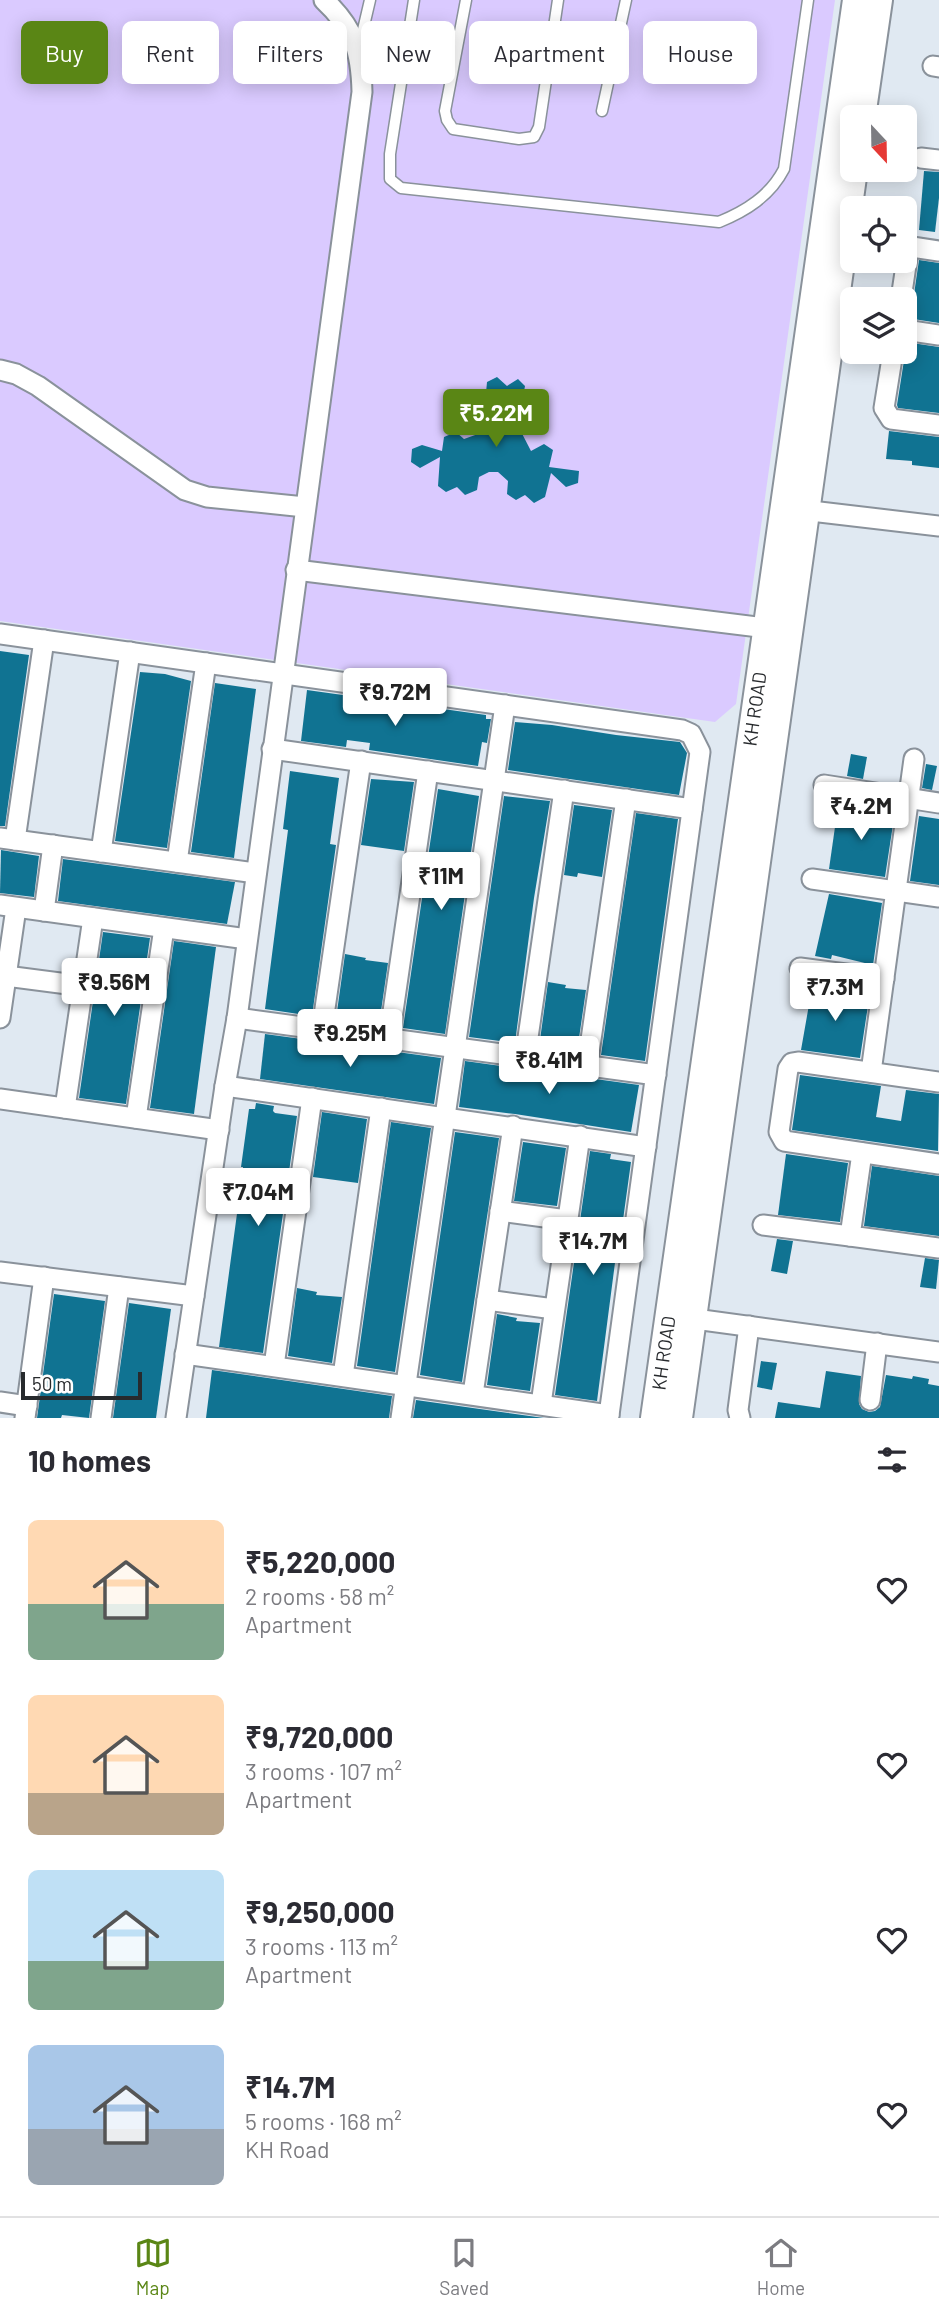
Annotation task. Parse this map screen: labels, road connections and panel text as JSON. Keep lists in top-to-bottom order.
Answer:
{
  "streets": {
    "main road": ["KH ROAD"]
  },
  "scale_bar": "50 m",
  "north": "bottom",
  "page": {
    "chip": [
      "Buy",
      "Rent",
      "Filters",
      "New",
      "Apartment",
      "House"
    ],
    "price": [
      "₹5.22M",
      "₹9.72M",
      "₹4.2M",
      "₹11M",
      "₹9.56M",
      "₹7.3M",
      "₹9.25M",
      "₹8.41M",
      "₹7.04M",
      "₹14.7M"
    ],
    "scale": "50 m",
    "heading": "10 homes",
    "list": [
      {
        "name": "₹5,220,000",
        "note": "2 rooms · 58 m² · Apartment"
      },
      {
        "name": "₹9,720,000",
        "note": "3 rooms · 107 m² · Apartment"
      },
      {
        "name": "₹9,250,000",
        "note": "3 rooms · 113 m² · Apartment"
      },
      {
        "name": "₹14.7M",
        "note": "5 rooms · 168 m² · KH Road"
      }
    ],
    "tabs": ["Map", "Saved", "Home"]
  }
}
